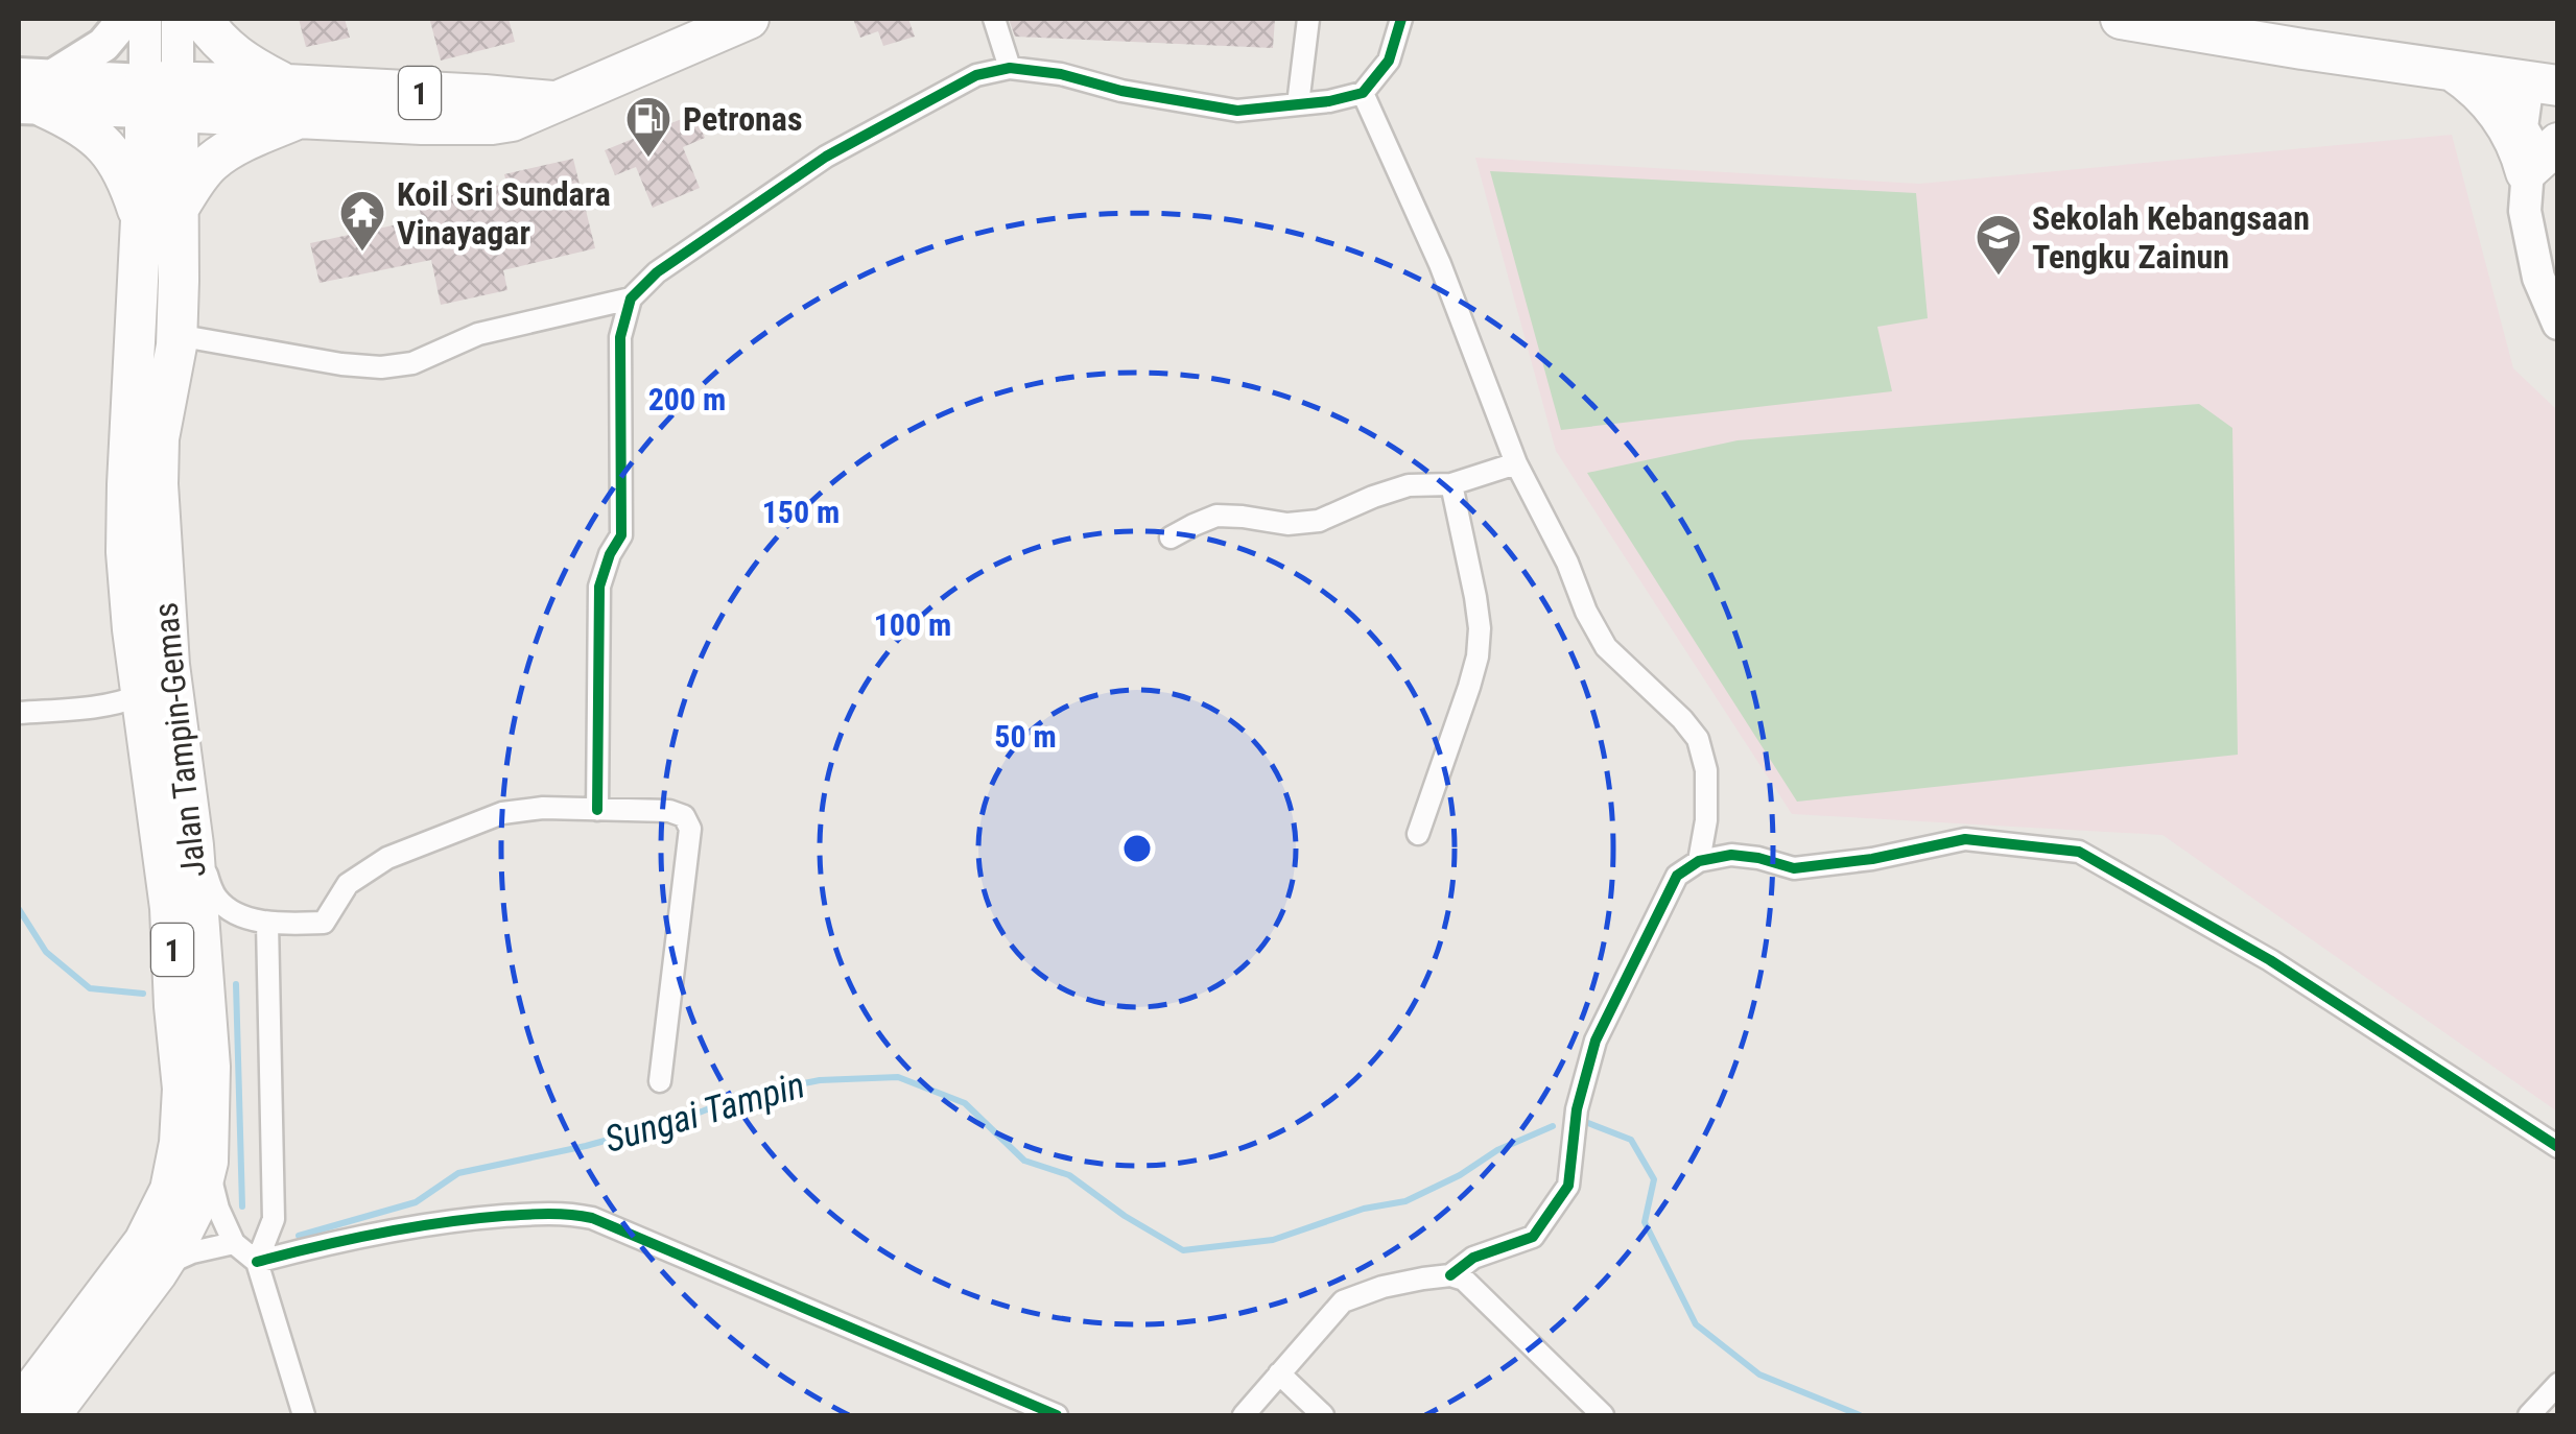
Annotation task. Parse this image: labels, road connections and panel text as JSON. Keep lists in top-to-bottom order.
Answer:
{
  "streets": {
    "highway": ["1", "Jalan Tampin-Gemas"]
  },
  "crossings": [
    ["1", "Jalan Tampin-Gemas"]
  ],
  "water": ["Sungai Tampin"],
  "places": {
    "fuel station": ["Petronas"],
    "temple": ["Koil Sri Sundara Vinayagar"],
    "school or university": ["Sekolah Kebangsaan Tengku Zainun"]
  },
  "rings": [
    "200 m",
    "150 m",
    "100 m",
    "50 m"
  ]
}
